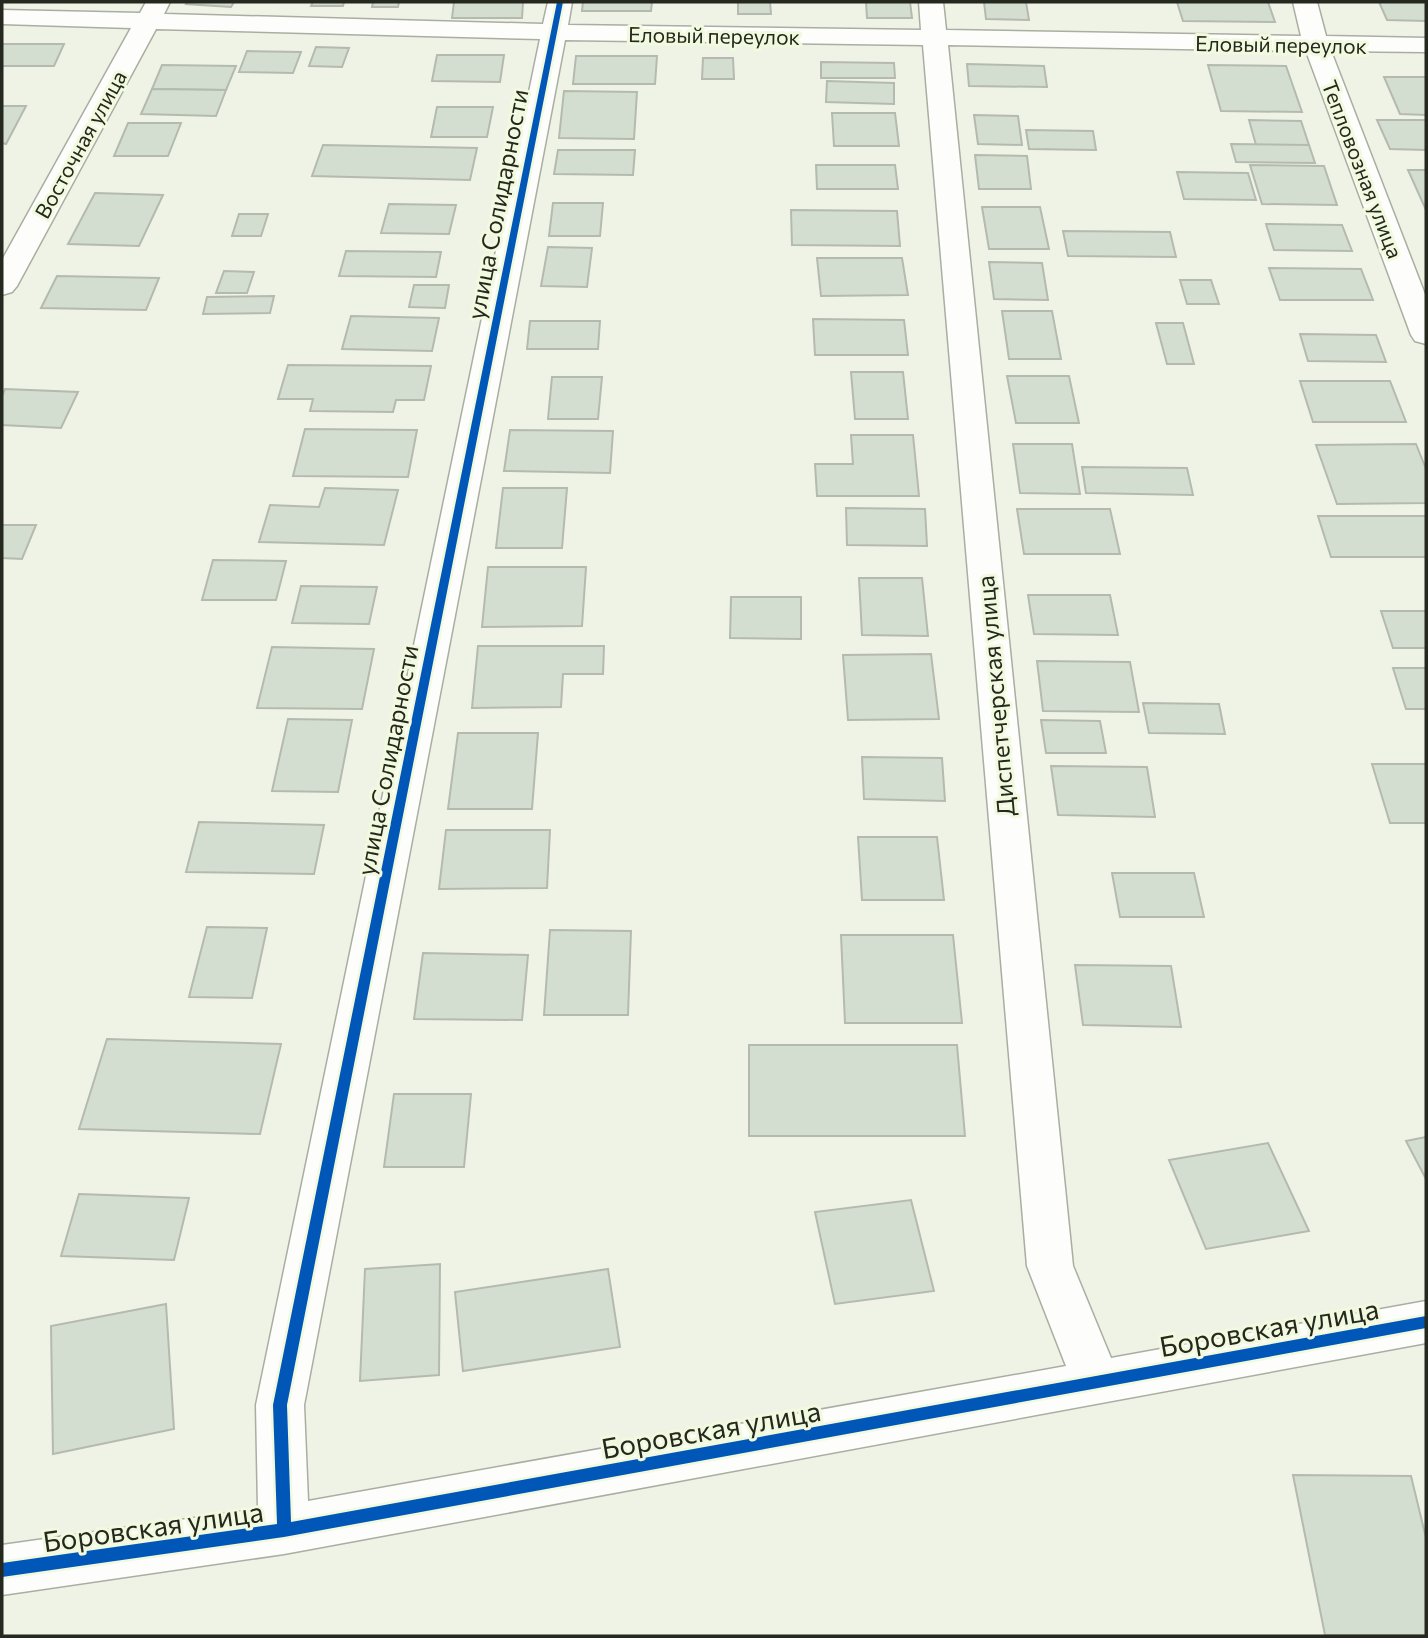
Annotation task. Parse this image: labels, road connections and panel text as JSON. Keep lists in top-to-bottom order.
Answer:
{
  "streets": {
    "street": [
      "Еловый переулок",
      "Восточная улица",
      "Тепловозная улица",
      "улица Солидарности",
      "Диспетчерская улица",
      "Боровская улица"
    ]
  },
  "crossings": [
    ["Еловый переулок", "Восточная улица"],
    ["Еловый переулок", "Тепловозная улица"],
    ["Еловый переулок", "улица Солидарности"],
    ["Еловый переулок", "Диспетчерская улица"],
    ["улица Солидарности", "Боровская улица"],
    ["Диспетчерская улица", "Боровская улица"]
  ]
}
